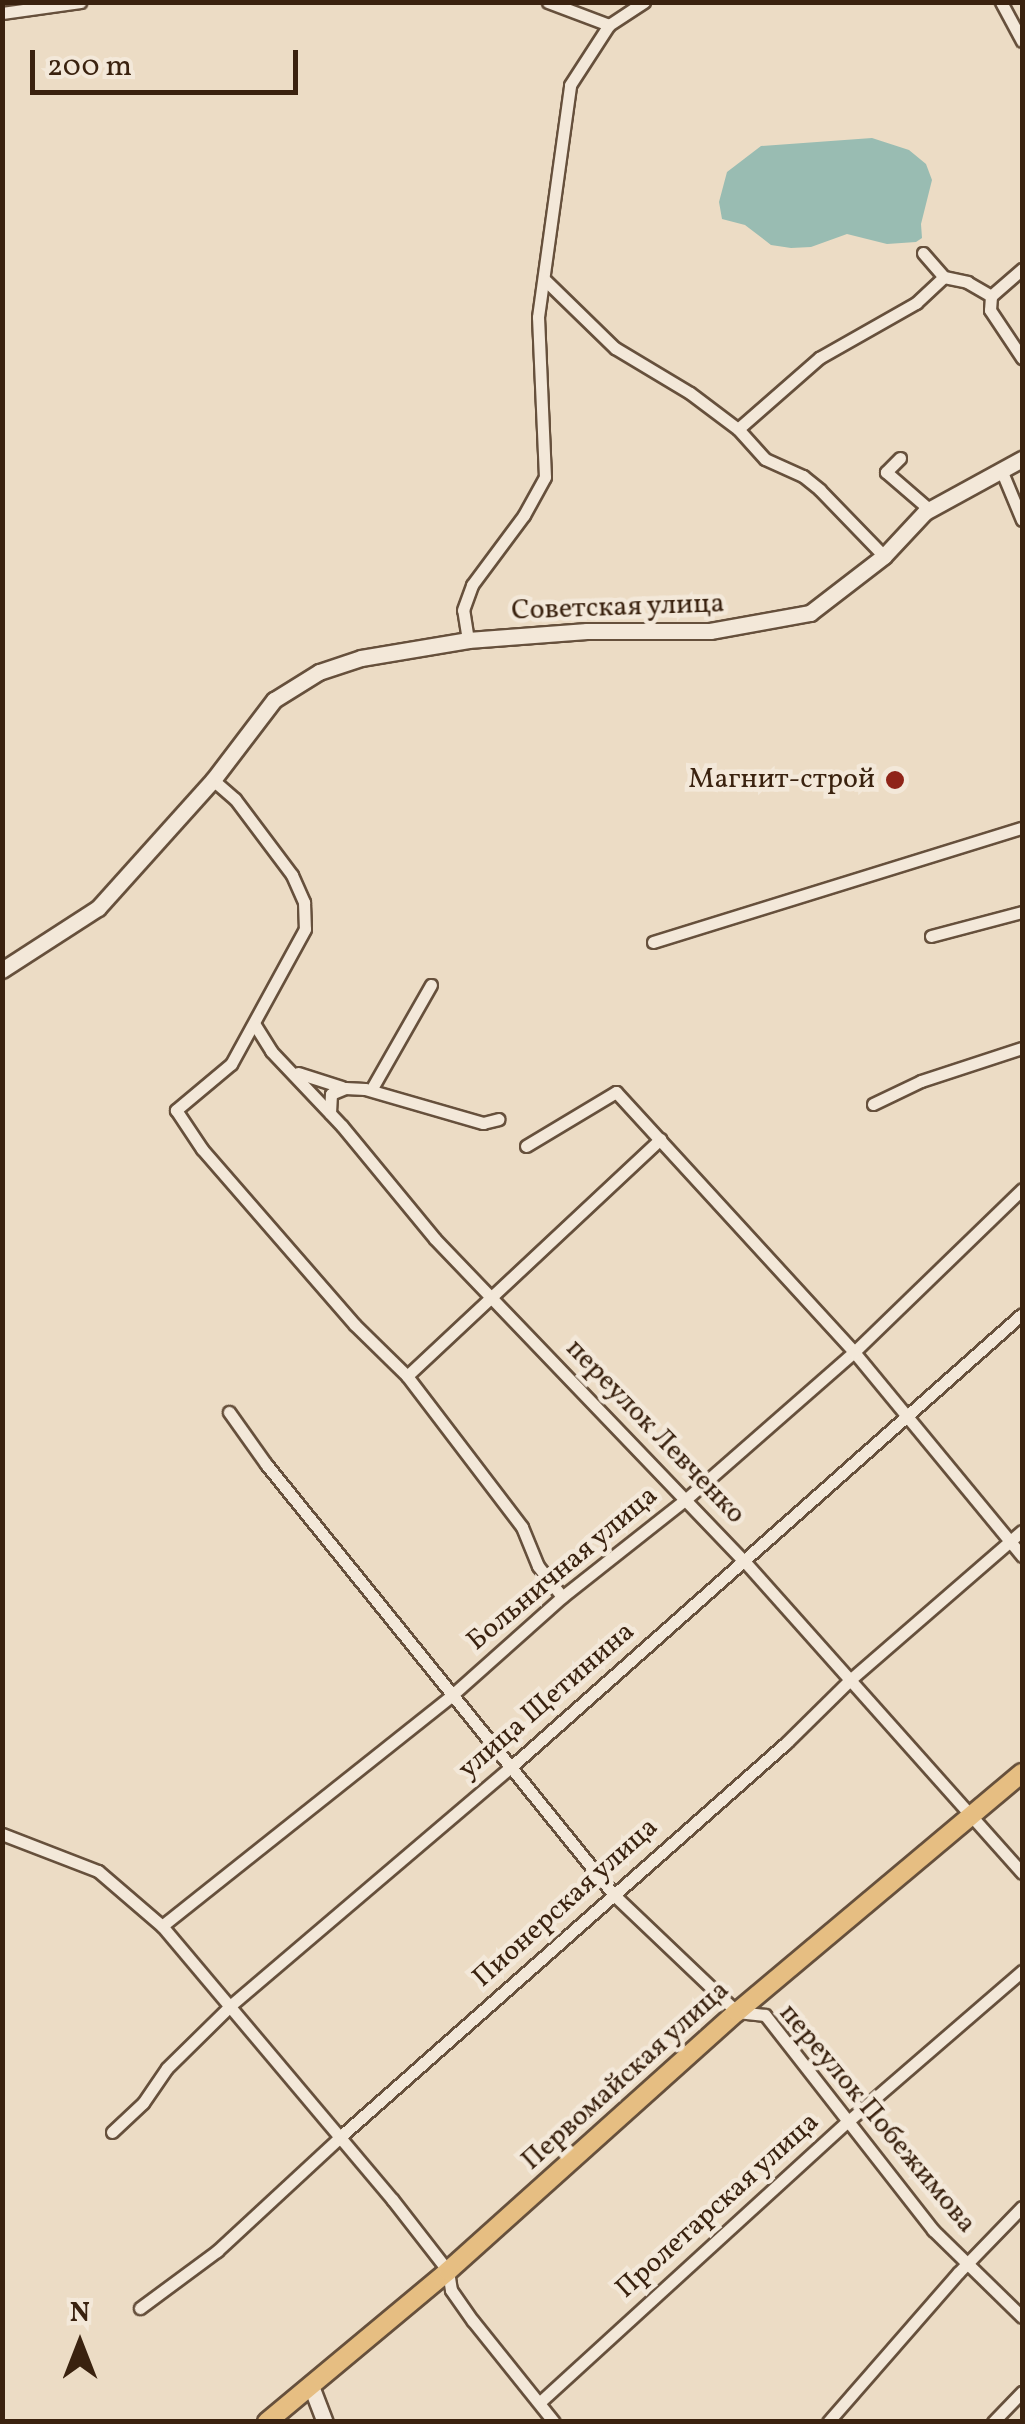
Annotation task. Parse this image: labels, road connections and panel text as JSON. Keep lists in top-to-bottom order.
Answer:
{
  "streets": {
    "main road": ["Первомайская улица"],
    "street": [
      "Советская улица",
      "переулок Левченко",
      "Больничная улица",
      "улица Щетинина",
      "Пионерская улица",
      "переулок Побежимова",
      "Пролетарская улица"
    ]
  },
  "crossings": [
    ["переулок Левченко", "Больничная улица"],
    ["переулок Левченко", "улица Щетинина"],
    ["переулок Левченко", "Пионерская улица"],
    ["переулок Левченко", "Первомайская улица"],
    ["Больничная улица", "переулок Побежимова"],
    ["улица Щетинина", "переулок Побежимова"],
    ["Пионерская улица", "переулок Побежимова"],
    ["Первомайская улица", "переулок Побежимова"],
    ["переулок Побежимова", "Пролетарская улица"]
  ],
  "places": ["Магнит-строй"],
  "scale_bar": "200 m",
  "north": "top"
}
